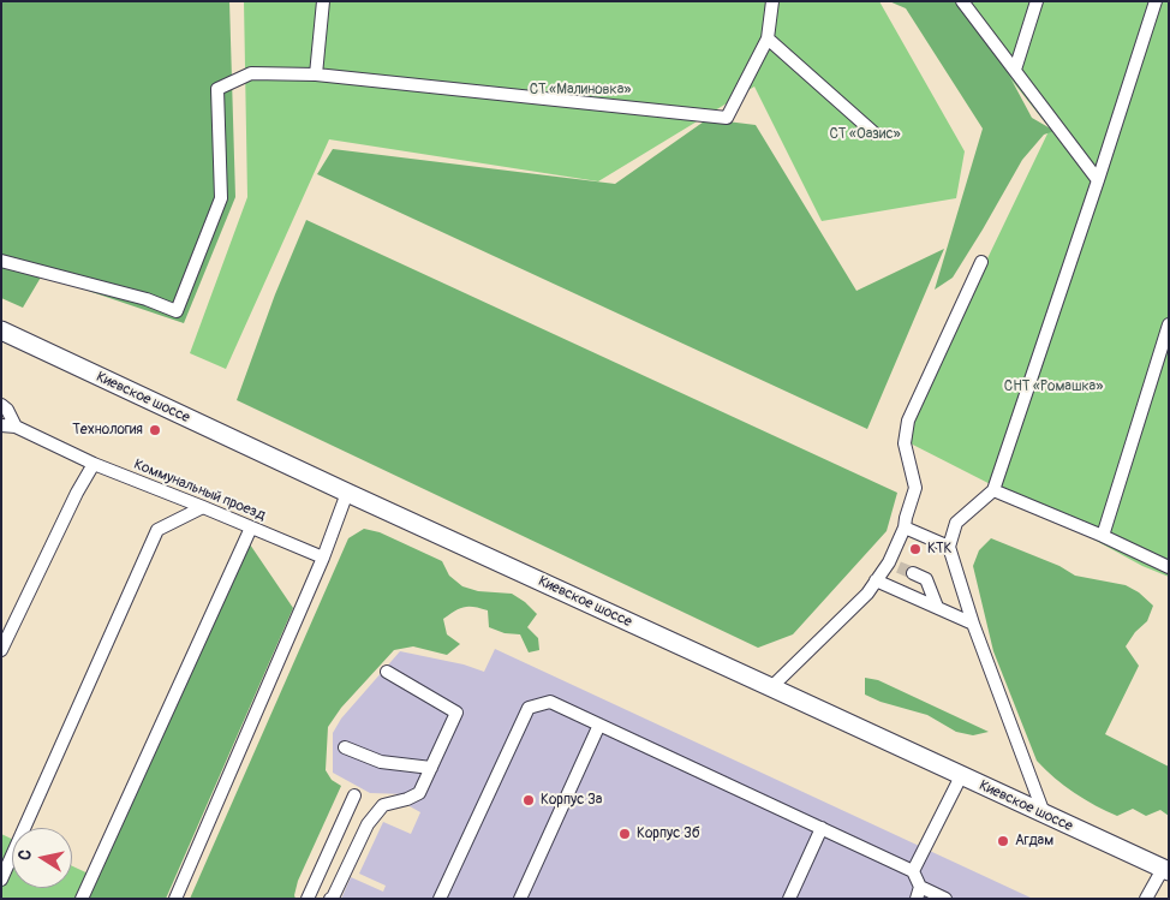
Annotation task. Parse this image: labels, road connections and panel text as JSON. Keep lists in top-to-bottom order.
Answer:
{
  "streets": {
    "highway": ["Киевское шоссе"],
    "street": ["Коммунальный проезд"]
  },
  "parks": ["СТ «Малиновка»", "СТ «Оазис»", "СНТ «Ромашка»"],
  "places": [
    "Технология",
    "КТК",
    "Корпус 3a",
    "Корпус 3б",
    "Агдам"
  ],
  "north": "left"
}
